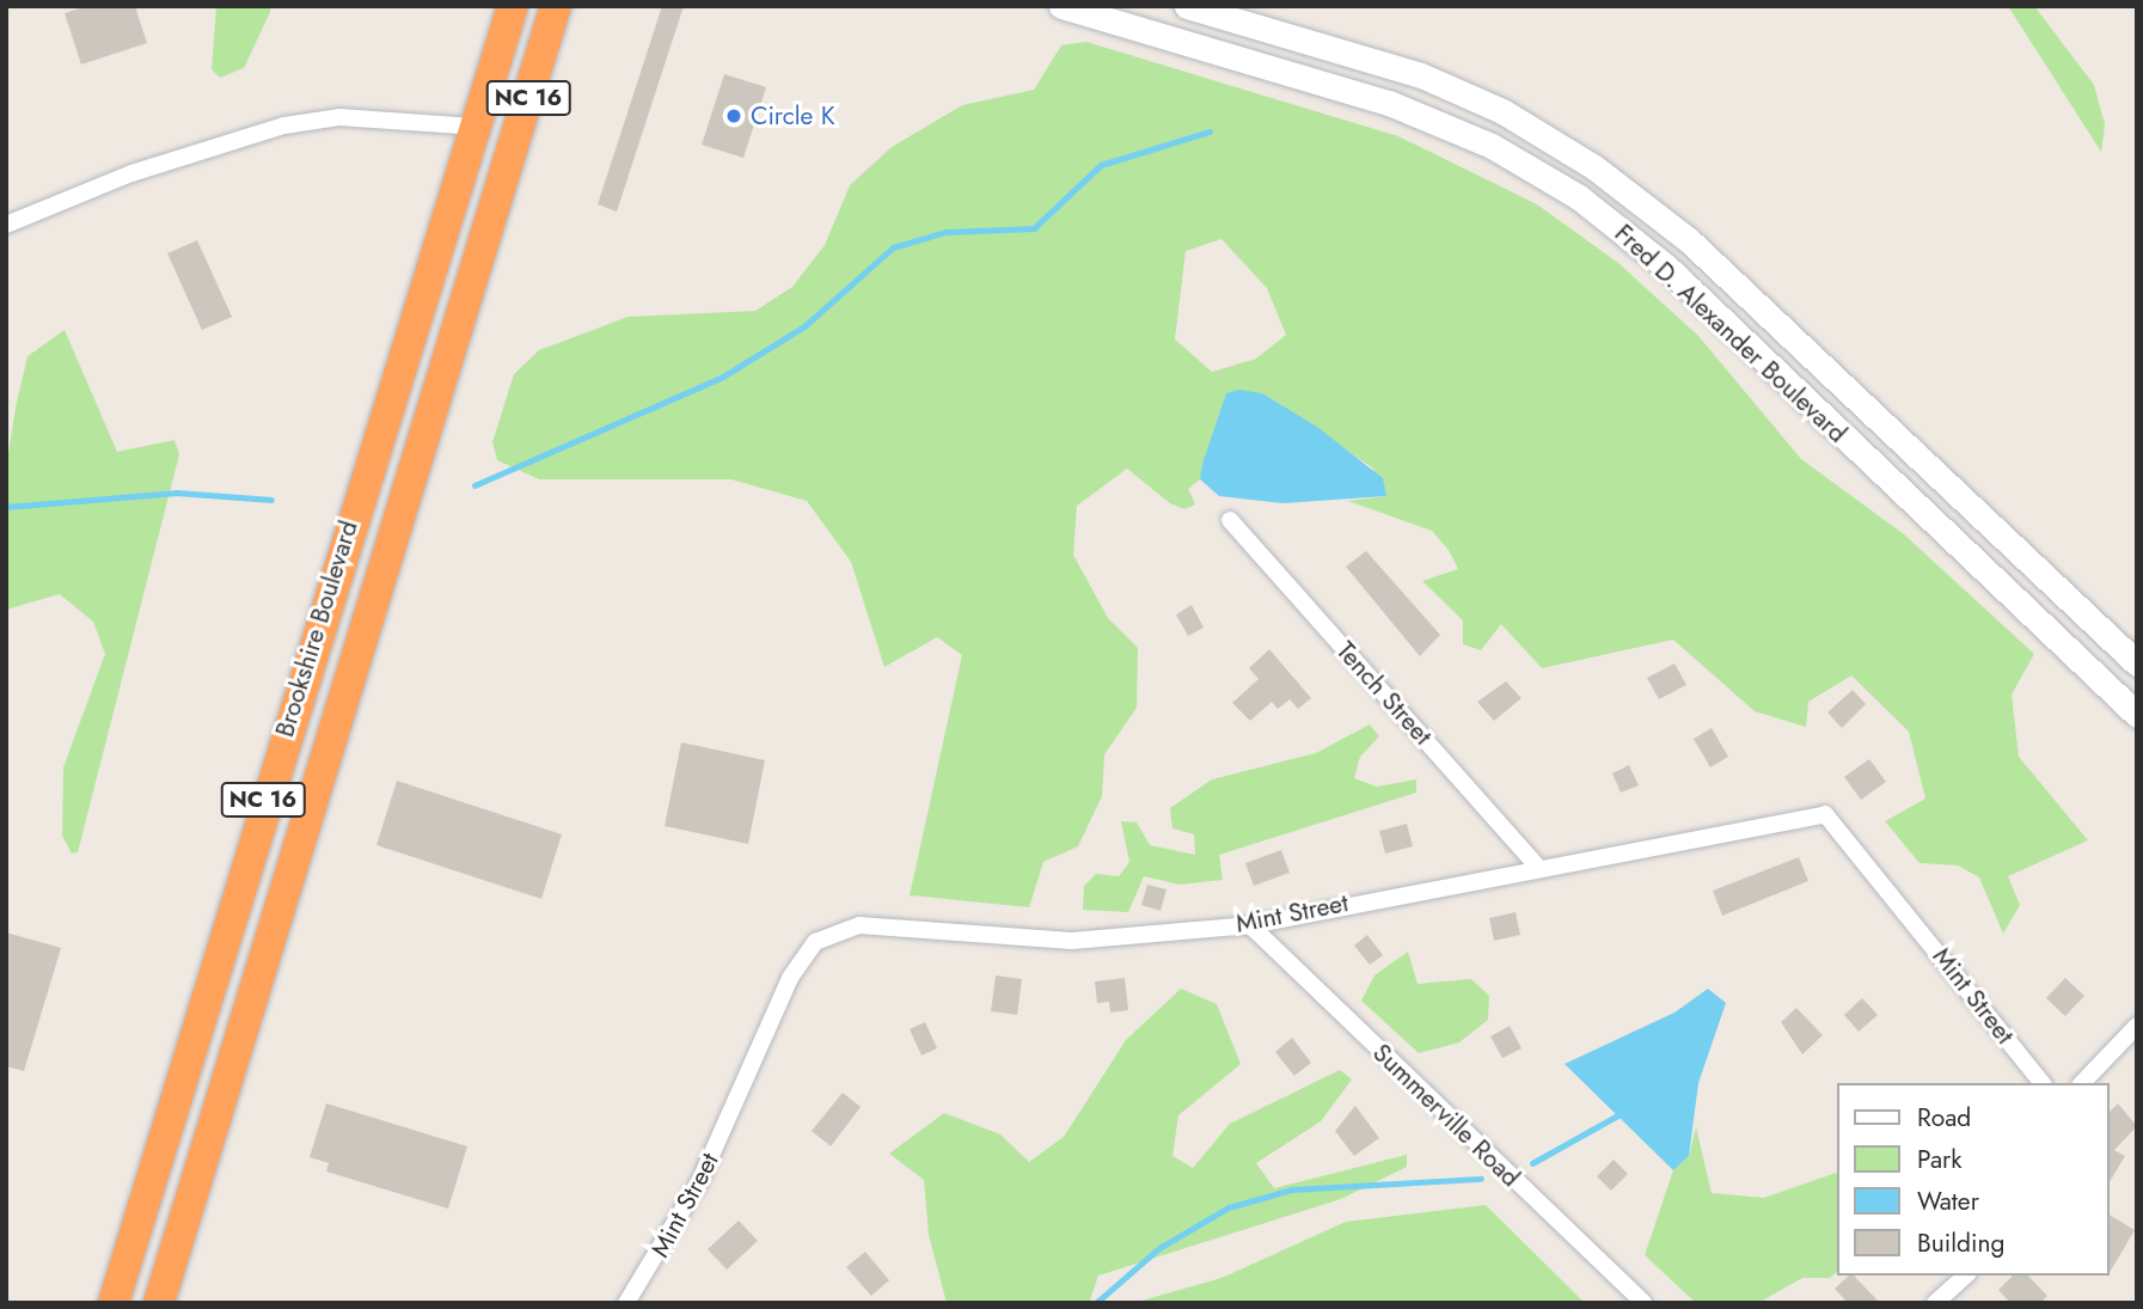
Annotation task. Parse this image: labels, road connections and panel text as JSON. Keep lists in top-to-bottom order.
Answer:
{
  "streets": {
    "highway": ["NC 16", "Brookshire Boulevard"],
    "main road": ["Fred D. Alexander Boulevard"],
    "street": ["Tench Street", "Mint Street", "Summerville Road"]
  },
  "crossings": [
    ["Tench Street", "Mint Street"],
    ["Mint Street", "Summerville Road"]
  ],
  "places": ["Circle K"],
  "legend": [
    "Road",
    "Park",
    "Water",
    "Building"
  ]
}
